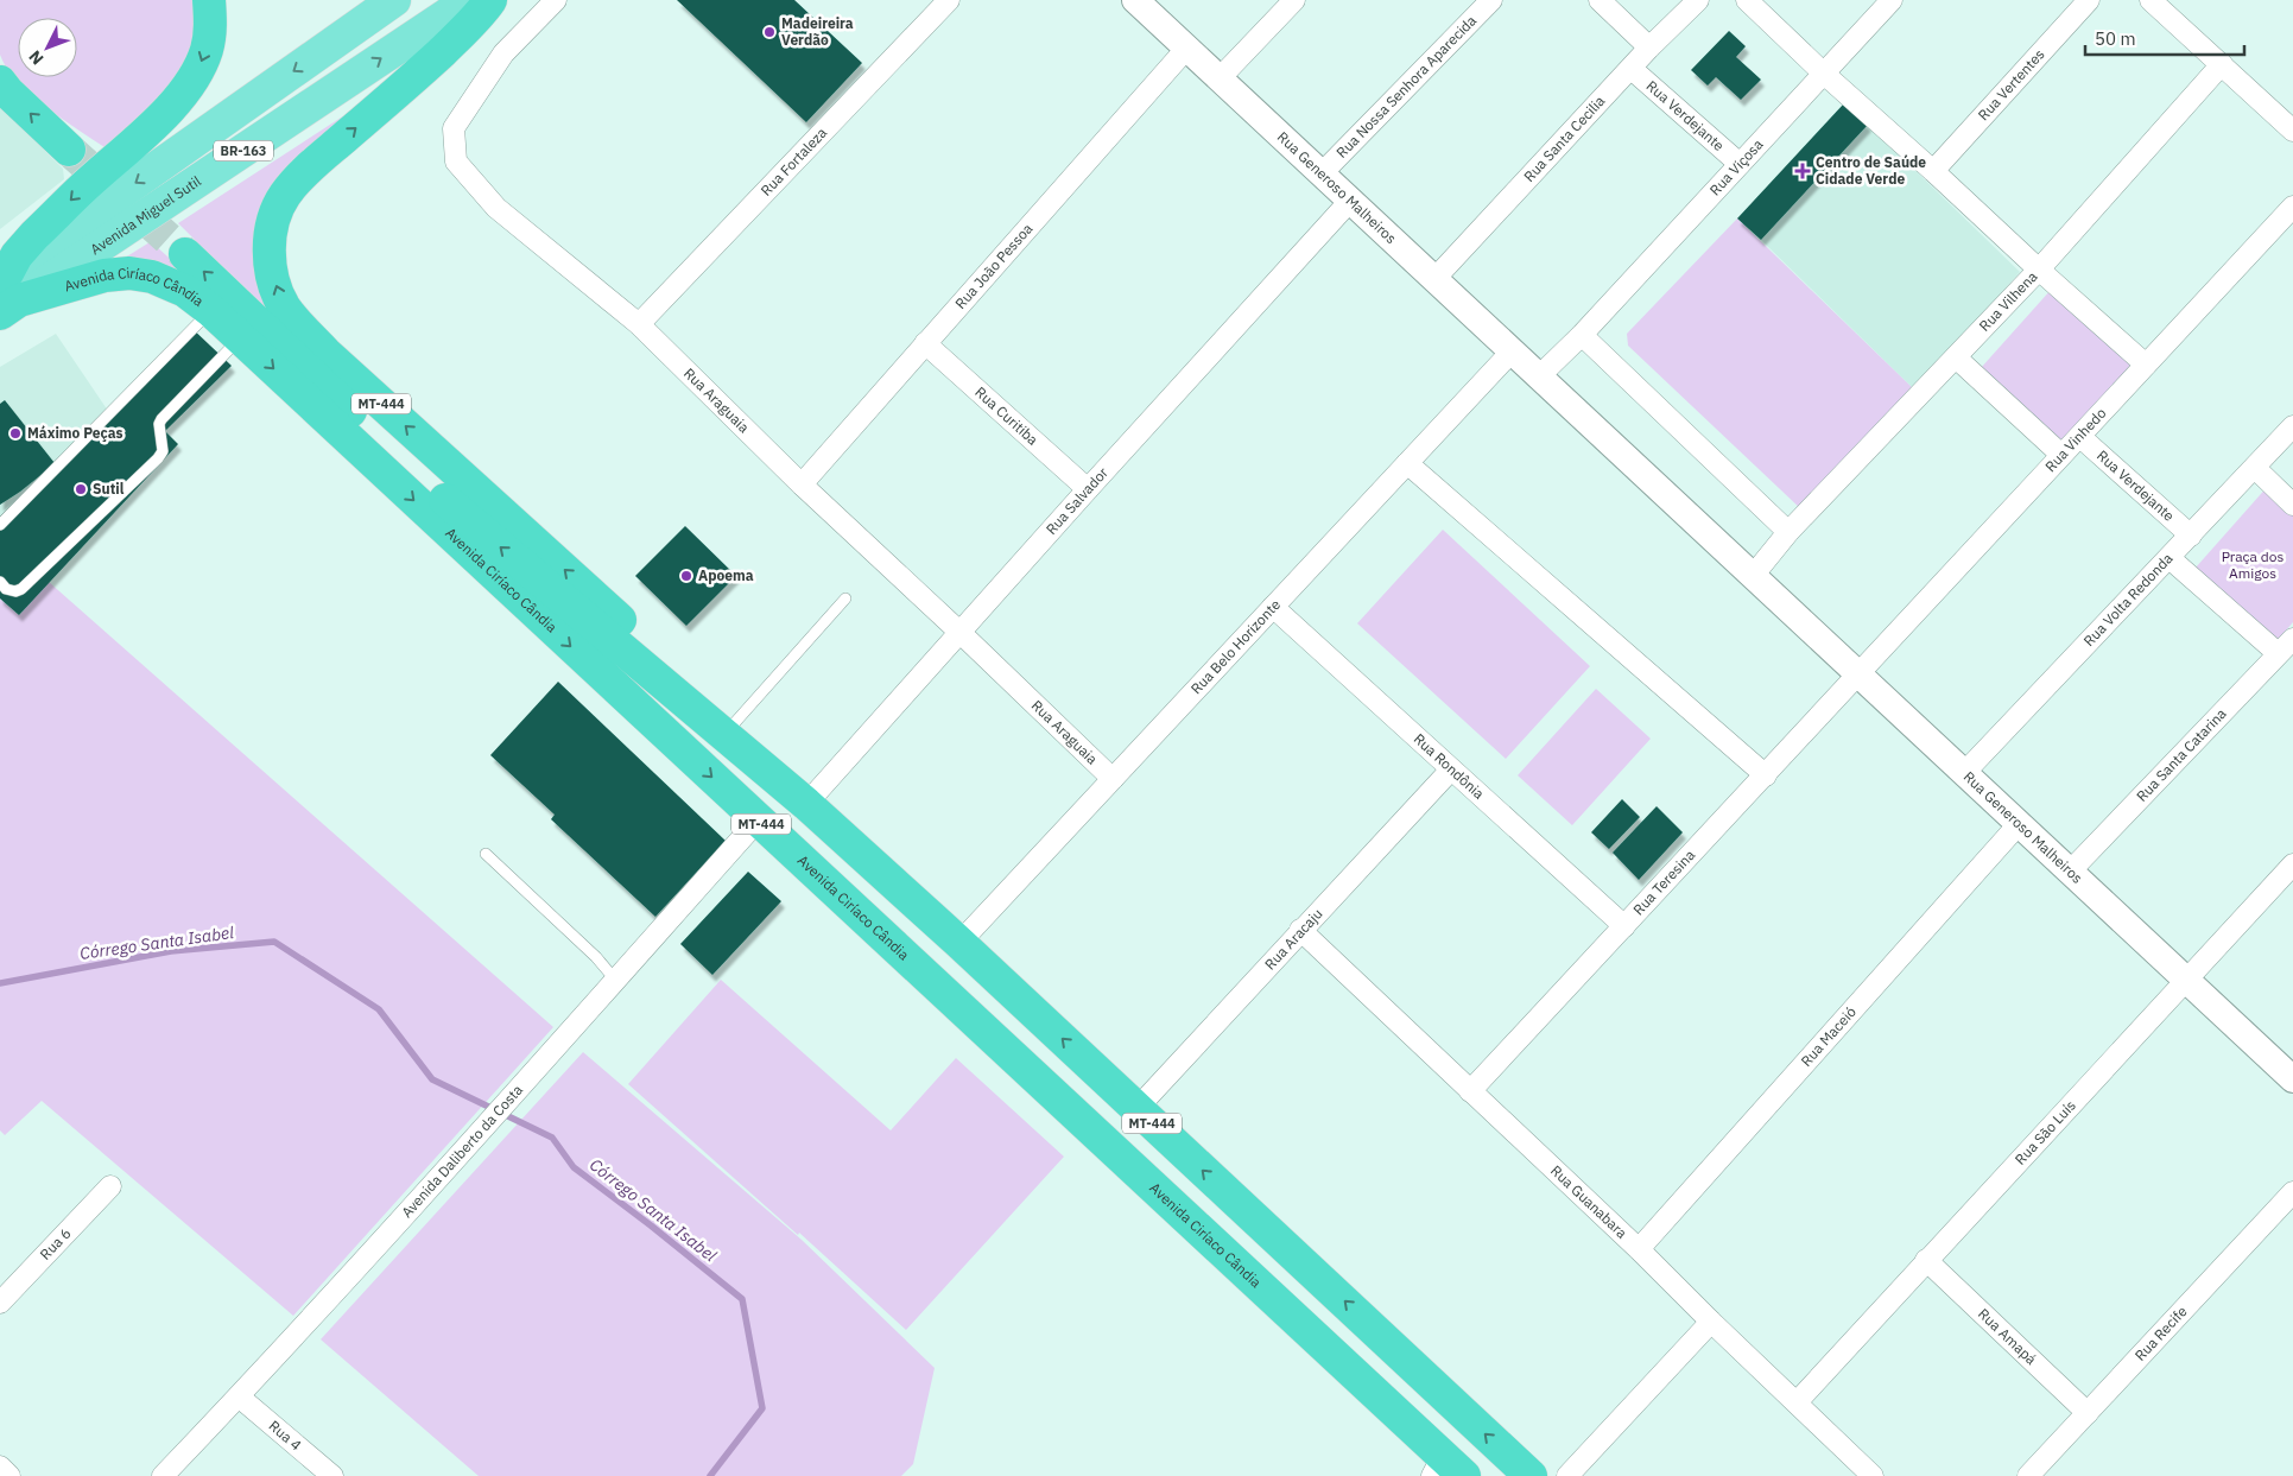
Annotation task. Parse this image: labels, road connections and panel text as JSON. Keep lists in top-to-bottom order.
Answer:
{
  "streets": {
    "highway": ["Avenida Ciríaco Cândia", "MT-444"],
    "main road": ["BR-163", "Avenida Miguel Sutil"],
    "street": [
      "Rua Vertentes",
      "Rua Nossa Senhora Aparecida",
      "Rua Verdejante",
      "Rua Santa Cecilia",
      "Rua Fortaleza",
      "Rua Viçosa",
      "Rua Generoso Malheiros",
      "Rua João Pessoa",
      "Rua Vilhena",
      "Rua Araguaia",
      "Rua Curitiba",
      "Rua Vinhedo",
      "Rua Salvador",
      "Rua Volta Redonda",
      "Rua Belo Horizonte",
      "Rua Santa Catarina",
      "Rua Rondônia",
      "Rua Teresina",
      "Rua Aracaju",
      "Rua Maceió",
      "Rua São Luís",
      "Avenida Daliberto da Costa",
      "Rua Guanabara",
      "Rua 6",
      "Rua Recife",
      "Rua Amapá",
      "Rua 4"
    ]
  },
  "crossings": [
    ["Rua Nossa Senhora Aparecida", "Rua Generoso Malheiros"],
    ["Rua Verdejante", "Rua Santa Cecilia"],
    ["Rua Verdejante", "Rua Viçosa"],
    ["Rua Verdejante", "Rua Vinhedo"],
    ["Rua Verdejante", "Rua Volta Redonda"],
    ["Rua Santa Cecilia", "Rua Generoso Malheiros"],
    ["BR-163", "Avenida Miguel Sutil"],
    ["BR-163", "Avenida Ciríaco Cândia"],
    ["Rua Fortaleza", "Rua Araguaia"],
    ["Rua Generoso Malheiros", "Rua João Pessoa"],
    ["Rua Generoso Malheiros", "Rua Vinhedo"],
    ["Rua Generoso Malheiros", "Rua Salvador"],
    ["Rua Generoso Malheiros", "Rua Volta Redonda"],
    ["Rua Generoso Malheiros", "Rua Belo Horizonte"],
    ["Rua Generoso Malheiros", "Rua Santa Catarina"],
    ["Rua Generoso Malheiros", "Rua Teresina"],
    ["Rua Generoso Malheiros", "Rua Maceió"],
    ["Rua Generoso Malheiros", "Rua São Luís"],
    ["Avenida Miguel Sutil", "Avenida Ciríaco Cândia"],
    ["Rua João Pessoa", "Rua Araguaia"],
    ["Rua João Pessoa", "Rua Curitiba"],
    ["Avenida Ciríaco Cândia", "Avenida Daliberto da Costa"],
    ["Rua Araguaia", "Rua Salvador"],
    ["Rua Araguaia", "Rua Belo Horizonte"],
    ["MT-444", "Rua Salvador"],
    ["MT-444", "Rua Belo Horizonte"],
    ["MT-444", "Rua Aracaju"],
    ["Rua Curitiba", "Rua Salvador"],
    ["Rua Vinhedo", "Rua Teresina"],
    ["Rua Belo Horizonte", "Rua Rondônia"],
    ["Rua Rondônia", "Rua Teresina"],
    ["Rua Rondônia", "Rua Aracaju"],
    ["Rua Teresina", "Rua Guanabara"],
    ["Rua Aracaju", "Rua Guanabara"],
    ["Rua Maceió", "Rua Guanabara"],
    ["Rua São Luís", "Rua Guanabara"],
    ["Rua São Luís", "Rua Amapá"],
    ["Avenida Daliberto da Costa", "Rua 4"],
    ["Rua Recife", "Rua Amapá"]
  ],
  "water": ["Córrego Santa Isabel"],
  "parks": ["Praça dos Amigos"],
  "places": {
    "other": [
      "Madeireira Verdão",
      "Máximo Peças",
      "Sutil",
      "Apoema"
    ],
    "health": ["Centro de Saúde Cidade Verde"]
  },
  "scale_bar": "50 m",
  "north": "bottom left"
}
